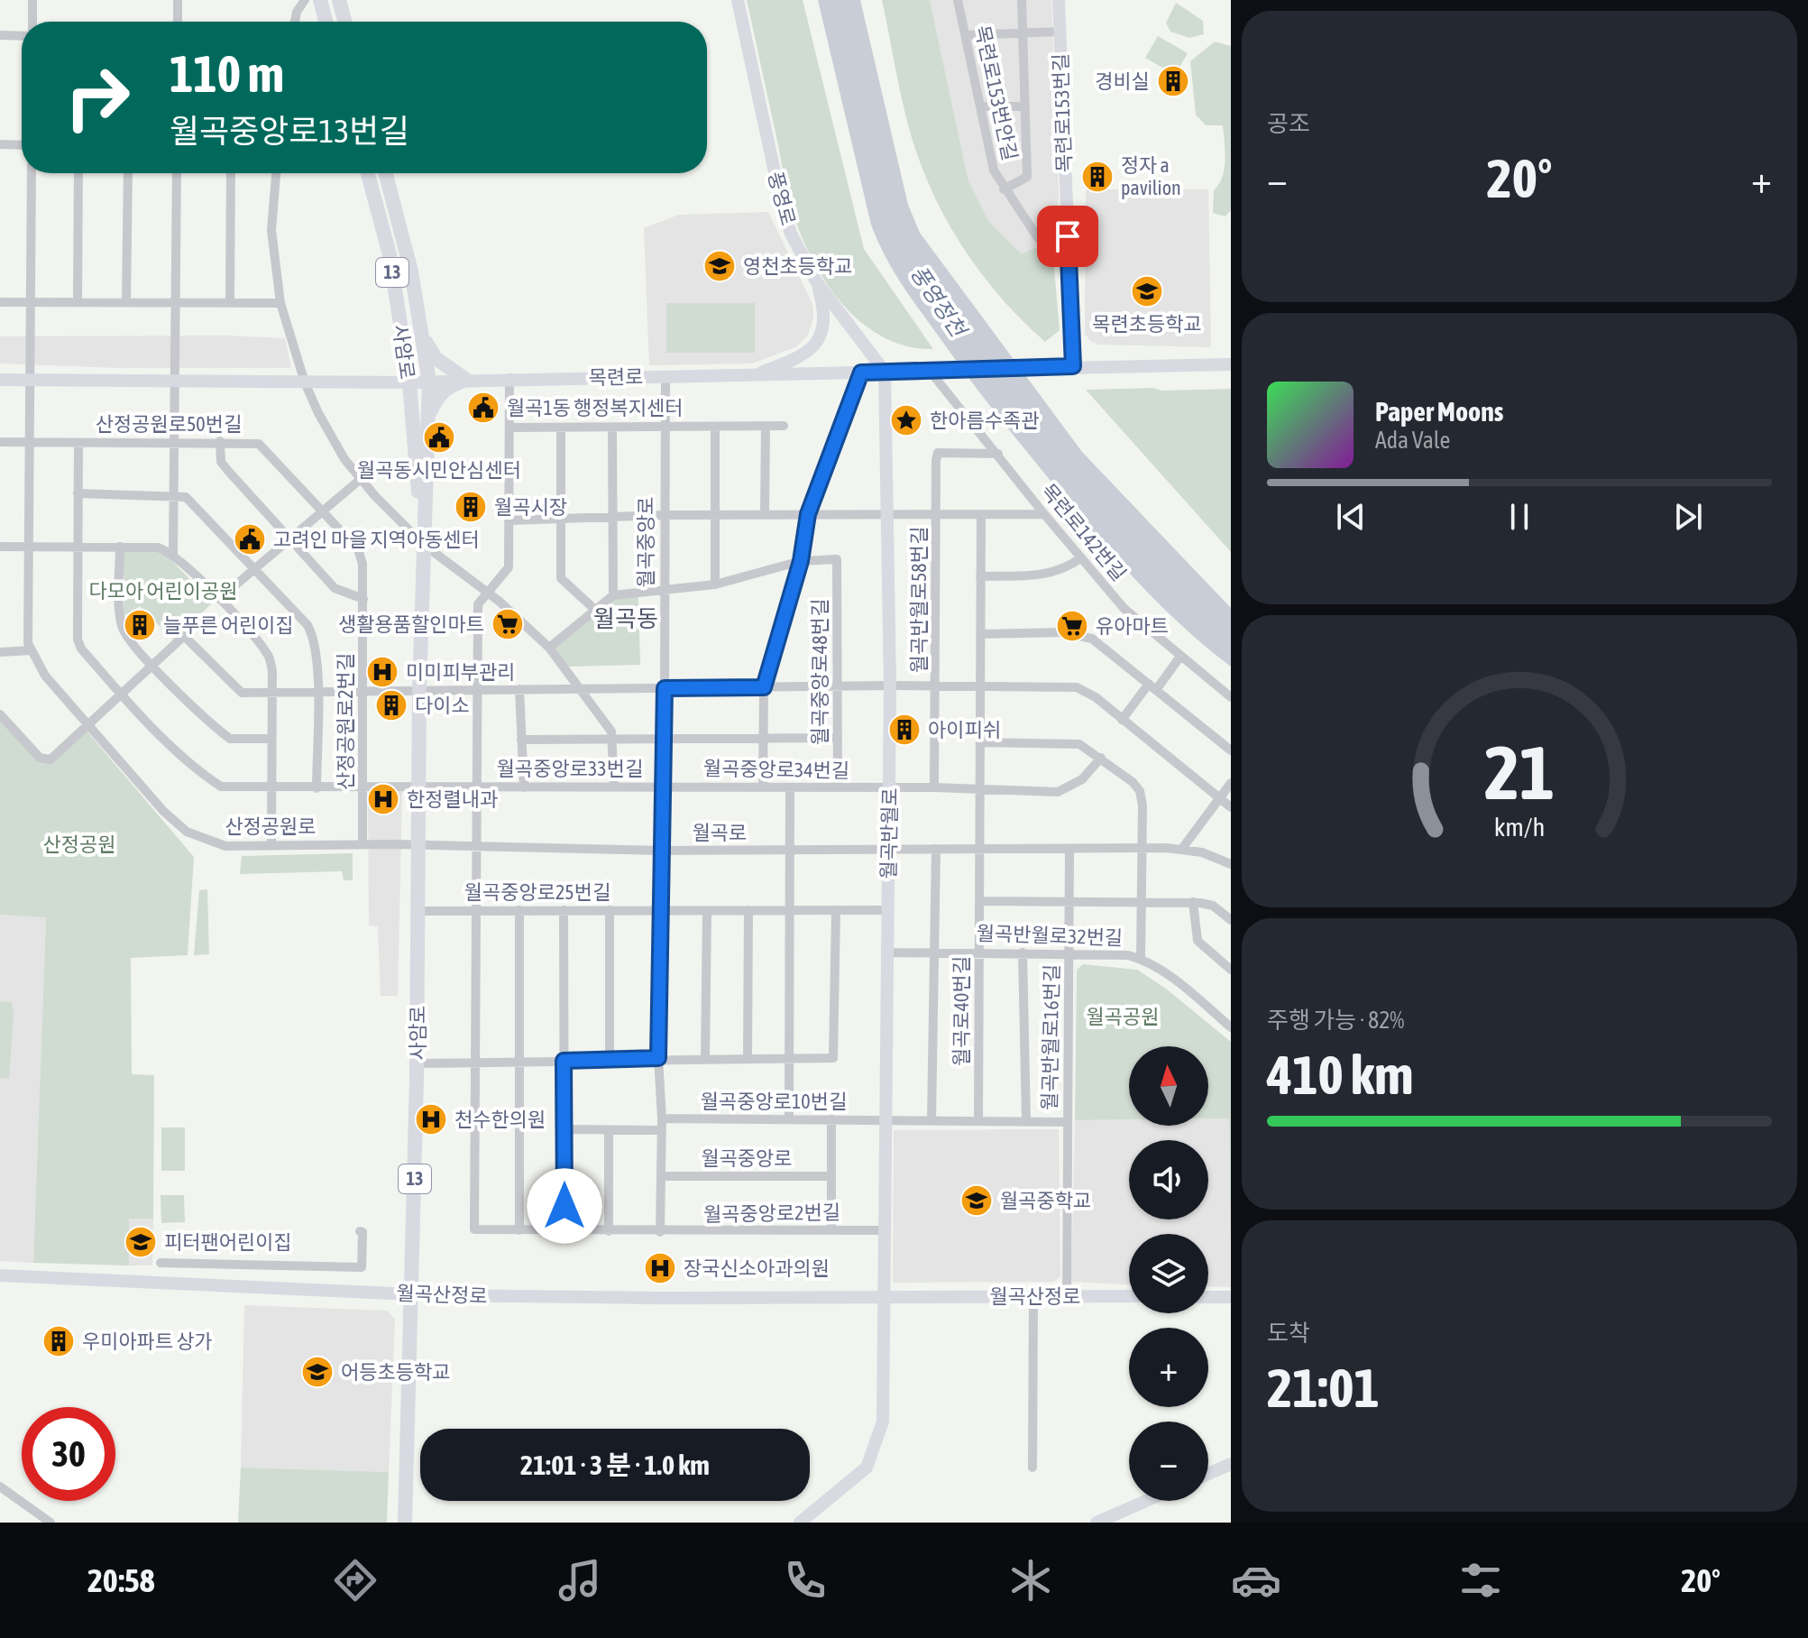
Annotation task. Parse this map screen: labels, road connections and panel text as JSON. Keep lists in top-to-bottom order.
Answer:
{
  "streets": {
    "main road": ["13", "사암로"],
    "street": [
      "목련로153번안길",
      "목련로153번길",
      "풍영로",
      "목련로",
      "산정공원로50번길",
      "목련로142번길",
      "월곡중앙로",
      "월곡반월로58번길",
      "월곡중앙로48번길",
      "산정공원로2번길",
      "월곡중앙로33번길",
      "월곡중앙로34번길",
      "산정공원로",
      "월곡로",
      "월곡반월로",
      "월곡중앙로25번길",
      "월곡반월로32번길",
      "월곡로40번길",
      "월곡반월로16번길",
      "월곡중앙로10번길",
      "월곡중앙로2번길",
      "월곡산정로"
    ]
  },
  "crossings": [
    ["목련로153번안길", "목련로153번길"],
    ["목련로153번길", "목련로"],
    ["풍영로", "목련로"],
    ["풍영로", "월곡반월로"],
    ["사암로", "목련로"],
    ["사암로", "월곡반월로58번길"],
    ["사암로", "월곡중앙로33번길"],
    ["사암로", "산정공원로"],
    ["사암로", "월곡로"],
    ["사암로", "월곡중앙로25번길"],
    ["사암로", "월곡산정로"],
    ["목련로", "목련로142번길"],
    ["목련로", "월곡중앙로"],
    ["목련로", "월곡중앙로33번길"],
    ["목련로", "산정공원로"],
    ["목련로", "월곡반월로"],
    ["산정공원로50번길", "산정공원로2번길"],
    ["산정공원로50번길", "월곡중앙로33번길"],
    ["산정공원로50번길", "산정공원로"],
    ["목련로142번길", "월곡반월로58번길"],
    ["월곡중앙로", "월곡반월로58번길"],
    ["월곡중앙로", "월곡중앙로48번길"],
    ["월곡중앙로", "월곡중앙로33번길"],
    ["월곡중앙로", "월곡중앙로34번길"],
    ["월곡중앙로", "월곡로"],
    ["월곡중앙로", "월곡중앙로25번길"],
    ["월곡중앙로", "월곡중앙로10번길"],
    ["월곡중앙로", "월곡중앙로2번길"],
    ["월곡반월로58번길", "월곡중앙로48번길"],
    ["월곡반월로58번길", "산정공원로2번길"],
    ["월곡반월로58번길", "월곡중앙로33번길"],
    ["월곡반월로58번길", "월곡반월로"],
    ["월곡반월로58번길", "월곡로40번길"],
    ["월곡중앙로48번길", "월곡중앙로34번길"],
    ["산정공원로2번길", "월곡중앙로33번길"],
    ["산정공원로2번길", "산정공원로"],
    ["월곡중앙로33번길", "월곡중앙로34번길"],
    ["월곡중앙로34번길", "월곡반월로"],
    ["월곡중앙로34번길", "월곡로40번길"],
    ["산정공원로", "월곡로"],
    ["월곡로", "월곡반월로"],
    ["월곡로", "월곡로40번길"],
    ["월곡로", "월곡반월로16번길"],
    ["월곡반월로", "월곡중앙로25번길"],
    ["월곡반월로", "월곡반월로32번길"],
    ["월곡반월로", "월곡반월로16번길"],
    ["월곡반월로", "월곡중앙로10번길"],
    ["월곡반월로", "월곡중앙로2번길"],
    ["월곡반월로", "월곡산정로"],
    ["월곡반월로32번길", "월곡로40번길"],
    ["월곡반월로32번길", "월곡반월로16번길"],
    ["월곡로40번길", "월곡반월로16번길"],
    ["월곡반월로16번길", "월곡중앙로10번길"]
  ],
  "districts": ["월곡동"],
  "water": ["풍영정천"],
  "parks": ["다모아 어린이공원", "산정공원", "월곡공원"],
  "places": {
    "building": [
      "경비실",
      "정자 a pavilion",
      "월곡시장",
      "늘푸른 어린이집",
      "다이소",
      "아이피쉬",
      "우미아파트 상가"
    ],
    "school or university": [
      "영천초등학교",
      "목련초등학교",
      "월곡중학교",
      "피터팬어린이집",
      "어등초등학교"
    ],
    "public building": ["월곡1동 행정복지센터", "월곡동시민안심센터", "고려인 마을 지역아동센터"],
    "place": ["한아름수족관"],
    "supermarket": ["생활용품할인마트", "유아마트"],
    "hospital": [
      "미미피부관리",
      "한정렬내과",
      "천수한의원",
      "장국신소아과의원"
    ]
  },
  "north": "top",
  "page": {
    "tile": [
      "공조",
      ["주행 가능 · 82%", "410 km"],
      ["도착", "21:01"]
    ],
    "turn": ["110 m", "월곡중앙로13번길"],
    "heat": ["−", "20°", "+"],
    "song": ["Paper Moons", "Ada Vale"],
    "map_buttons": ["+", "−"],
    "limit": "30",
    "trip": "21:01 · 3 분 · 1.0 km",
    "tabs": ["20:58", "20°"],
    "gauge": ["21", "km/h"]
  }
}
